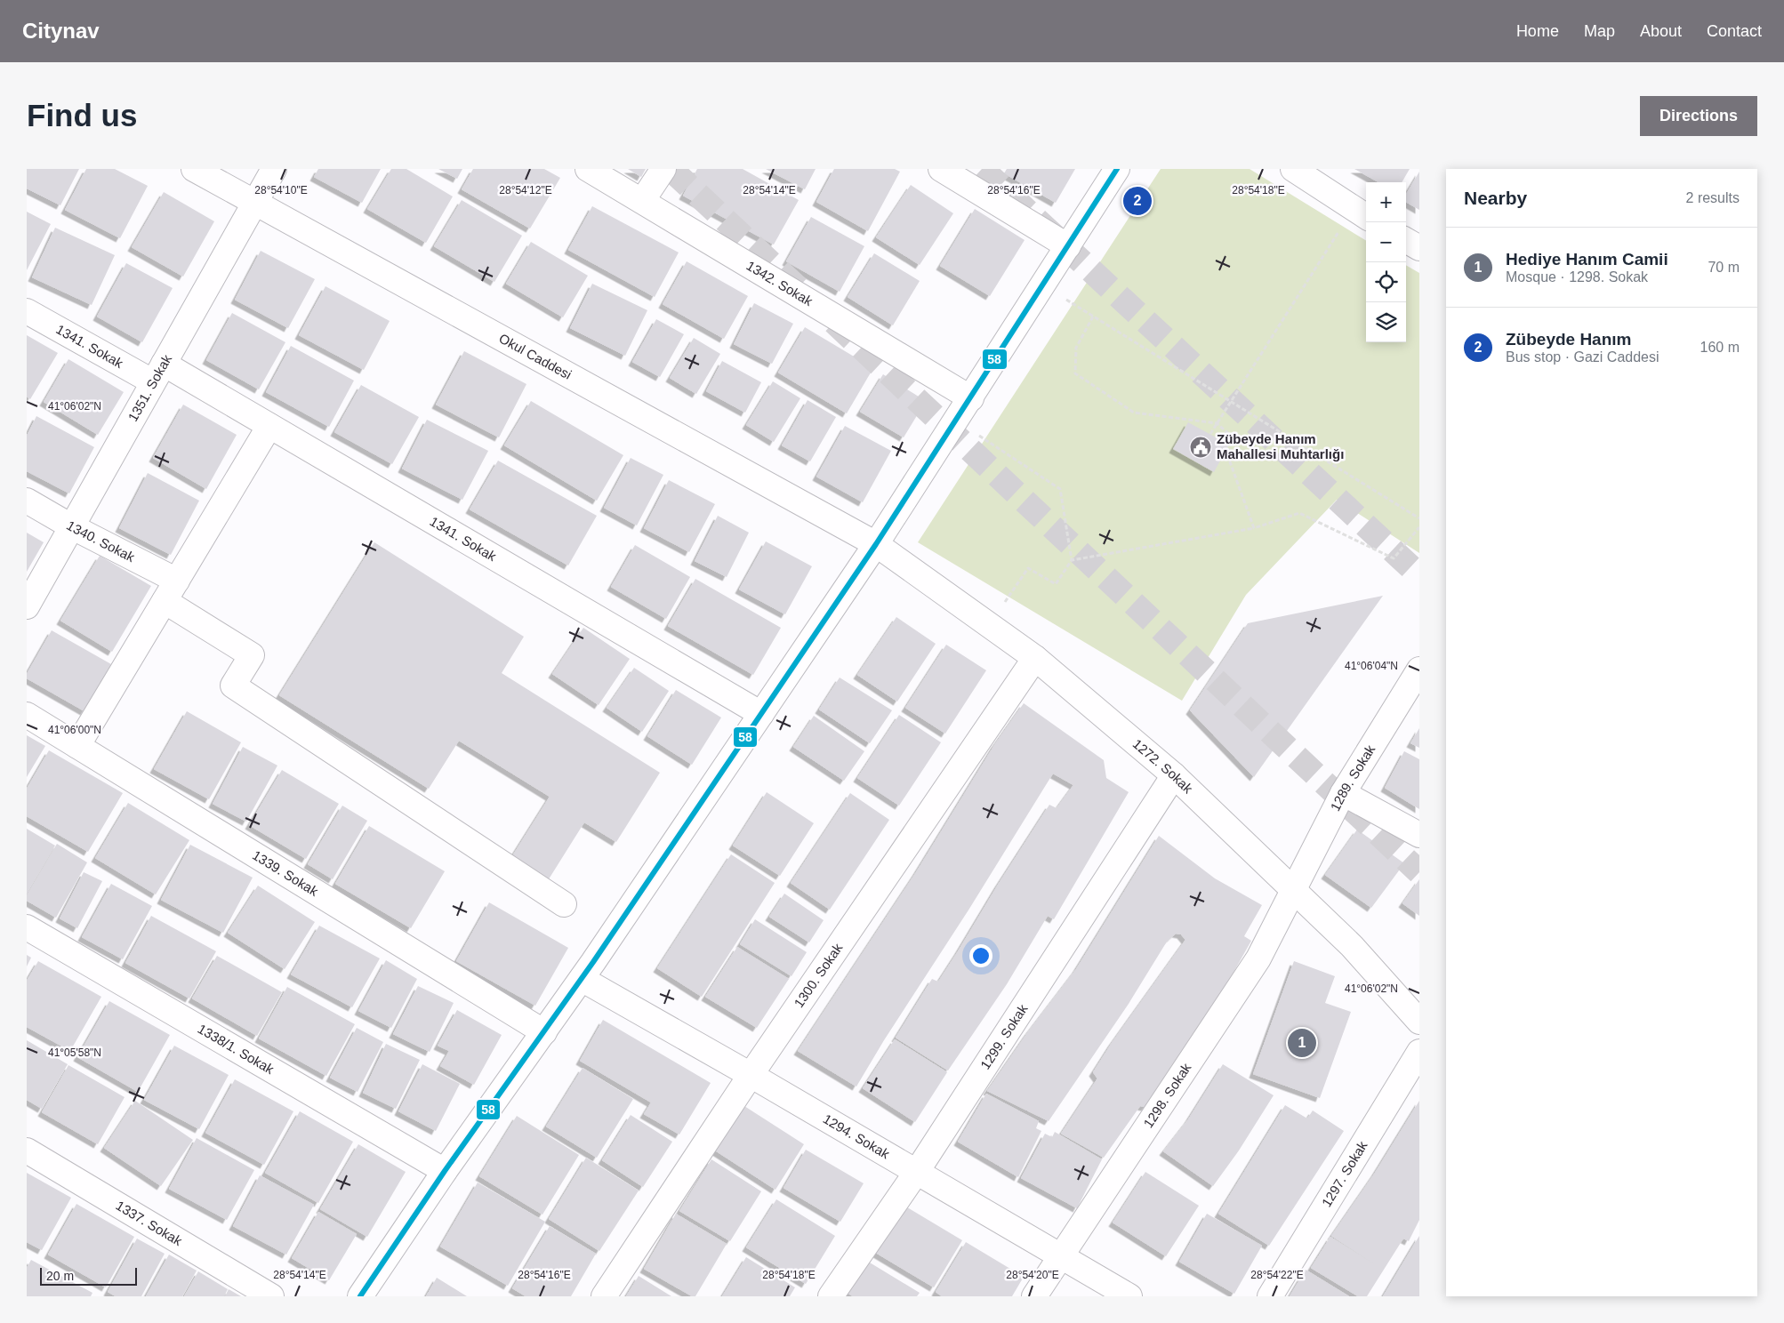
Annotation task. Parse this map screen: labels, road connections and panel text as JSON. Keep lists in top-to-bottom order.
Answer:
{
  "streets": {
    "street": [
      "1342. Sokak",
      "1341. Sokak",
      "Okul Caddesi",
      "1351. Sokak",
      "1340. Sokak",
      "1272. Sokak",
      "1289. Sokak",
      "1339. Sokak",
      "1300. Sokak",
      "1299. Sokak",
      "1338/1. Sokak",
      "1298. Sokak",
      "1294. Sokak",
      "1297. Sokak",
      "1337. Sokak"
    ]
  },
  "crossings": [
    ["1341. Sokak", "1351. Sokak"],
    ["Okul Caddesi", "1351. Sokak"],
    ["Okul Caddesi", "1272. Sokak"],
    ["1351. Sokak", "1340. Sokak"],
    ["1272. Sokak", "1289. Sokak"],
    ["1272. Sokak", "1300. Sokak"],
    ["1272. Sokak", "1299. Sokak"],
    ["1272. Sokak", "1298. Sokak"],
    ["1289. Sokak", "1298. Sokak"],
    ["1300. Sokak", "1294. Sokak"],
    ["1299. Sokak", "1294. Sokak"],
    ["1298. Sokak", "1294. Sokak"]
  ],
  "places": {
    "public building": ["Zübeyde Hanım Mahallesi Muhtarlığı"]
  },
  "lines": ["transit line 58"],
  "scale_bar": "20 m",
  "page": {
    "header": "Citynav",
    "nav": [
      "Home",
      "Map",
      "About",
      "Contact"
    ],
    "buttons": "Directions",
    "title": "Find us",
    "heading": ["Nearby", "2 results"],
    "map_buttons": ["+", "−"],
    "pins": ["2", "1"],
    "list": [
      {
        "mark": "1",
        "name": "Hediye Hanım Camii",
        "note": "Mosque · 1298. Sokak",
        "value": "70 m"
      },
      {
        "mark": "2",
        "name": "Zübeyde Hanım",
        "note": "Bus stop · Gazi Caddesi",
        "value": "160 m"
      }
    ],
    "scale": "20 m"
  },
  "coordinates": [
    "28°54'10\"E",
    "28°54'12\"E",
    "28°54'14\"E",
    "28°54'16\"E",
    "28°54'18\"E",
    "41°06'02\"N",
    "41°06'04\"N",
    "41°06'00\"N",
    "41°05'58\"N",
    "28°54'20\"E",
    "28°54'22\"E"
  ]
}
